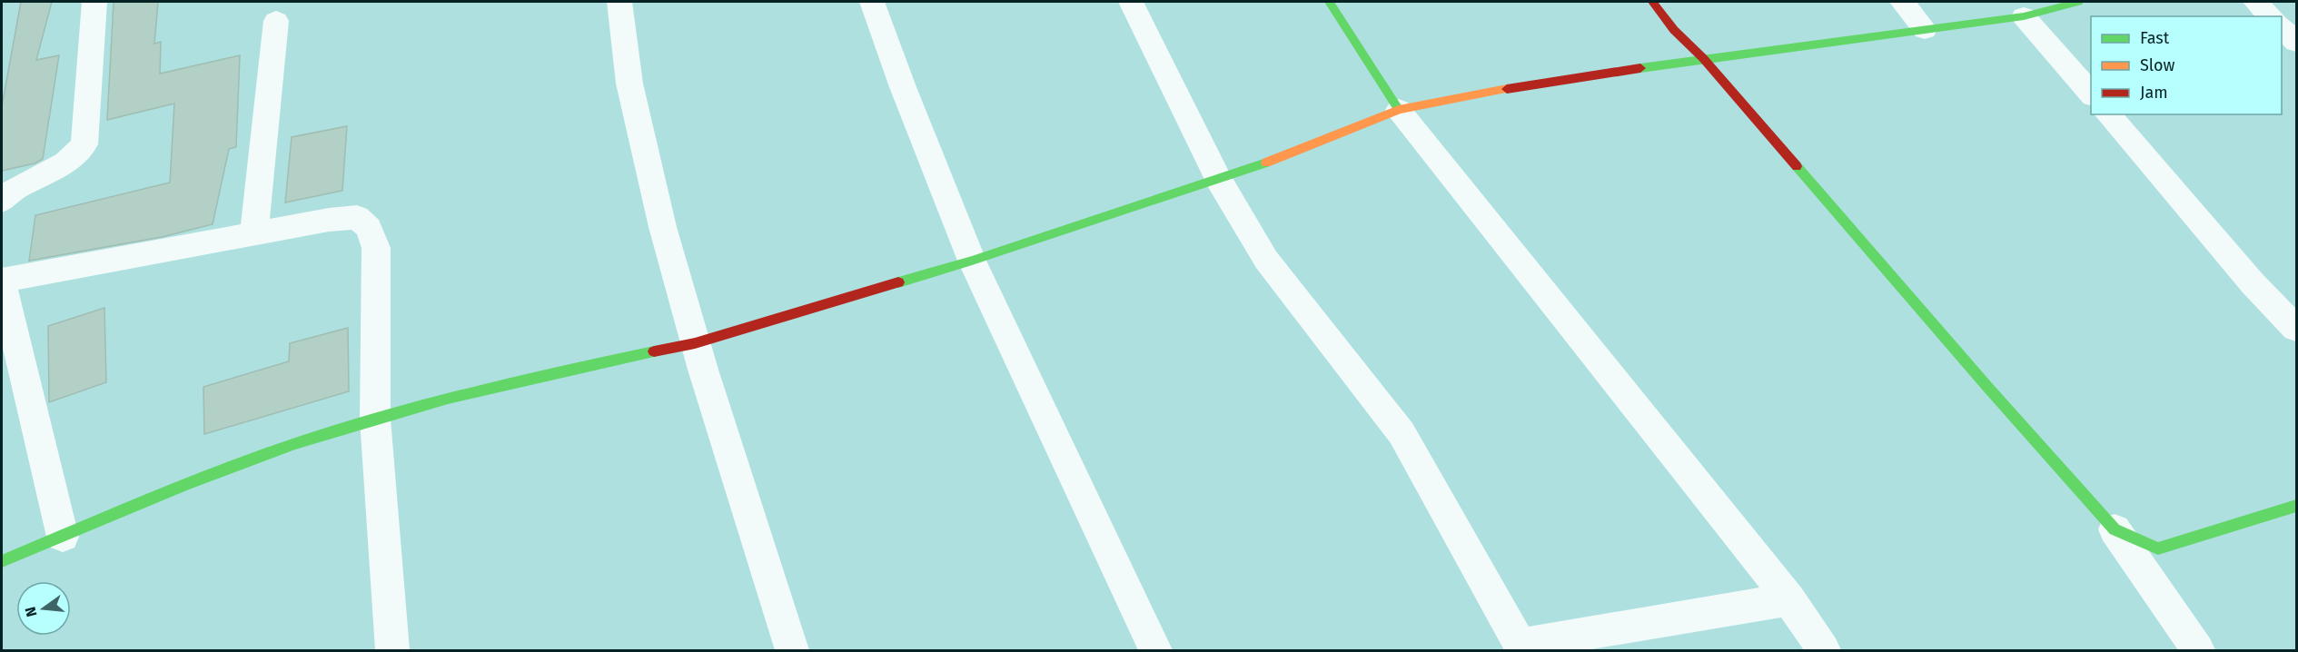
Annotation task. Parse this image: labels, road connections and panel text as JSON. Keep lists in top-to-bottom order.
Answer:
{
  "legend": ["Fast", "Slow", "Jam"],
  "north": "left"
}
